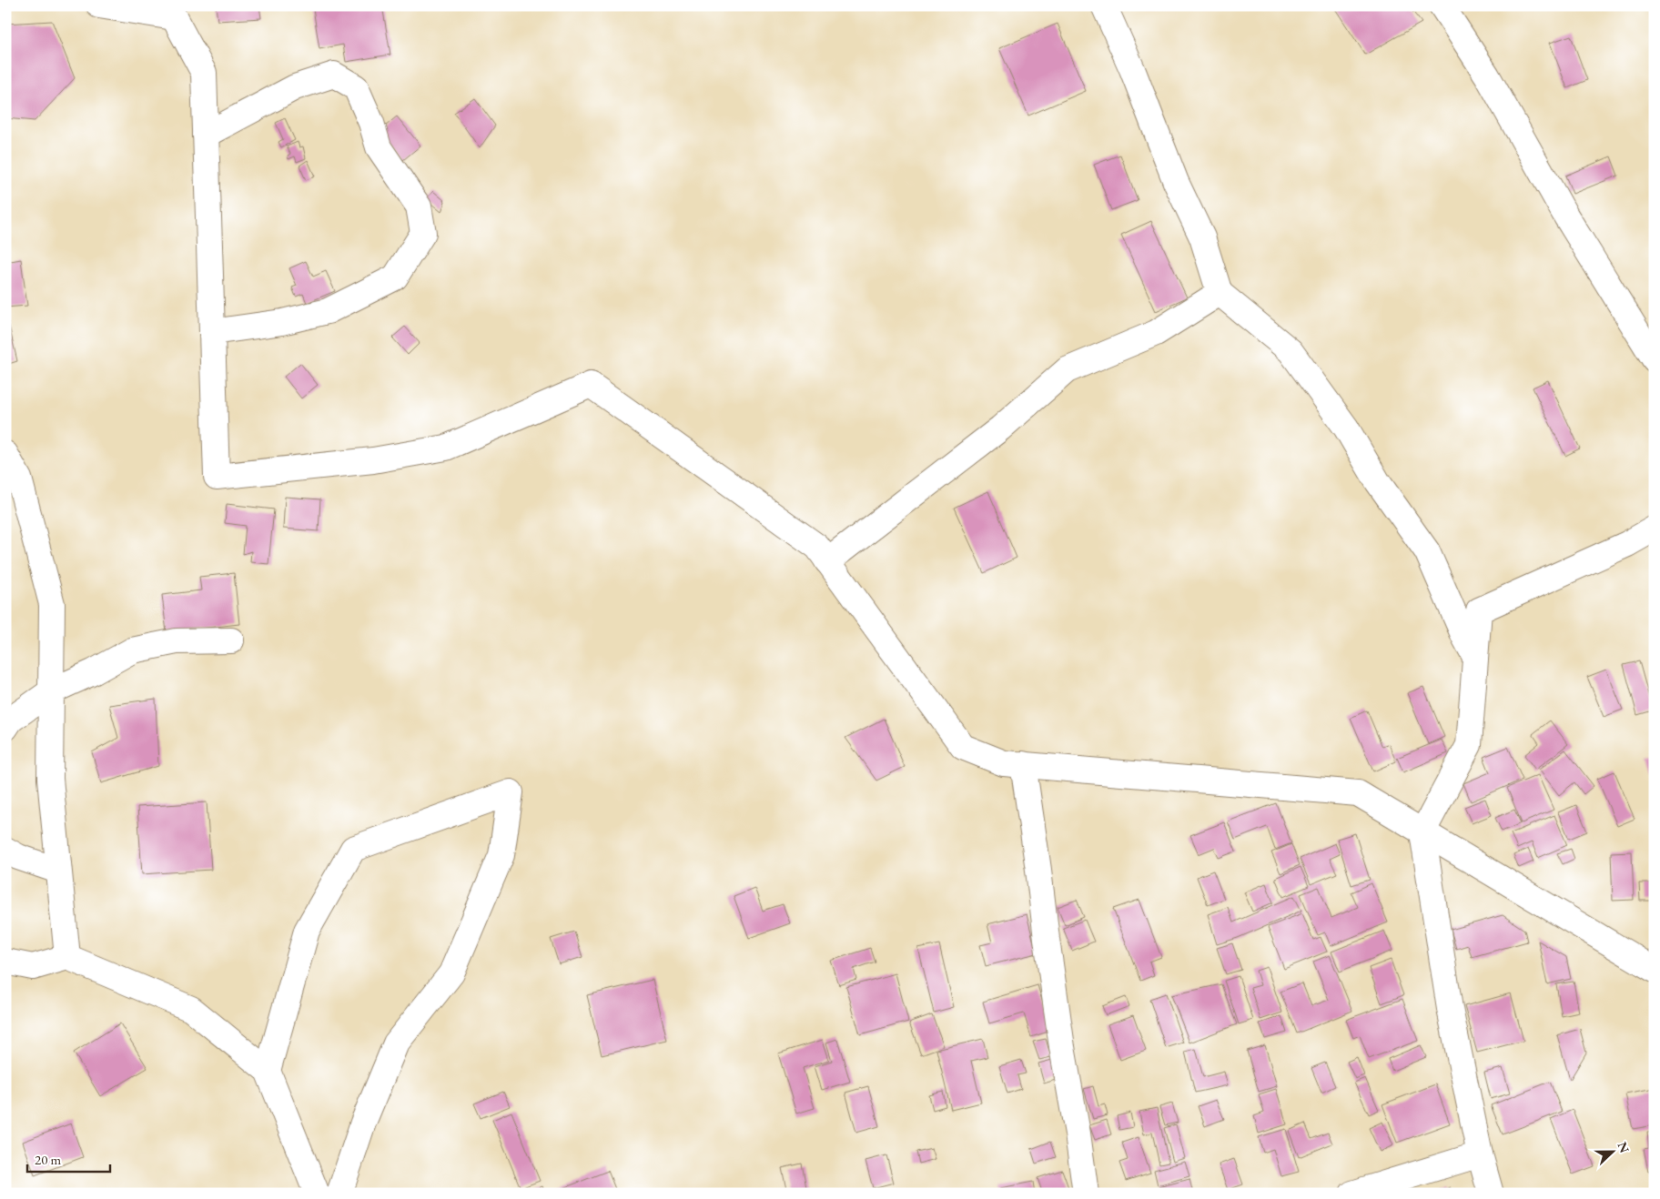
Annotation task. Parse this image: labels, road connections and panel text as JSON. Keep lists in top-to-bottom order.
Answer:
{
  "scale_bar": "20 m",
  "north": "right"
}
